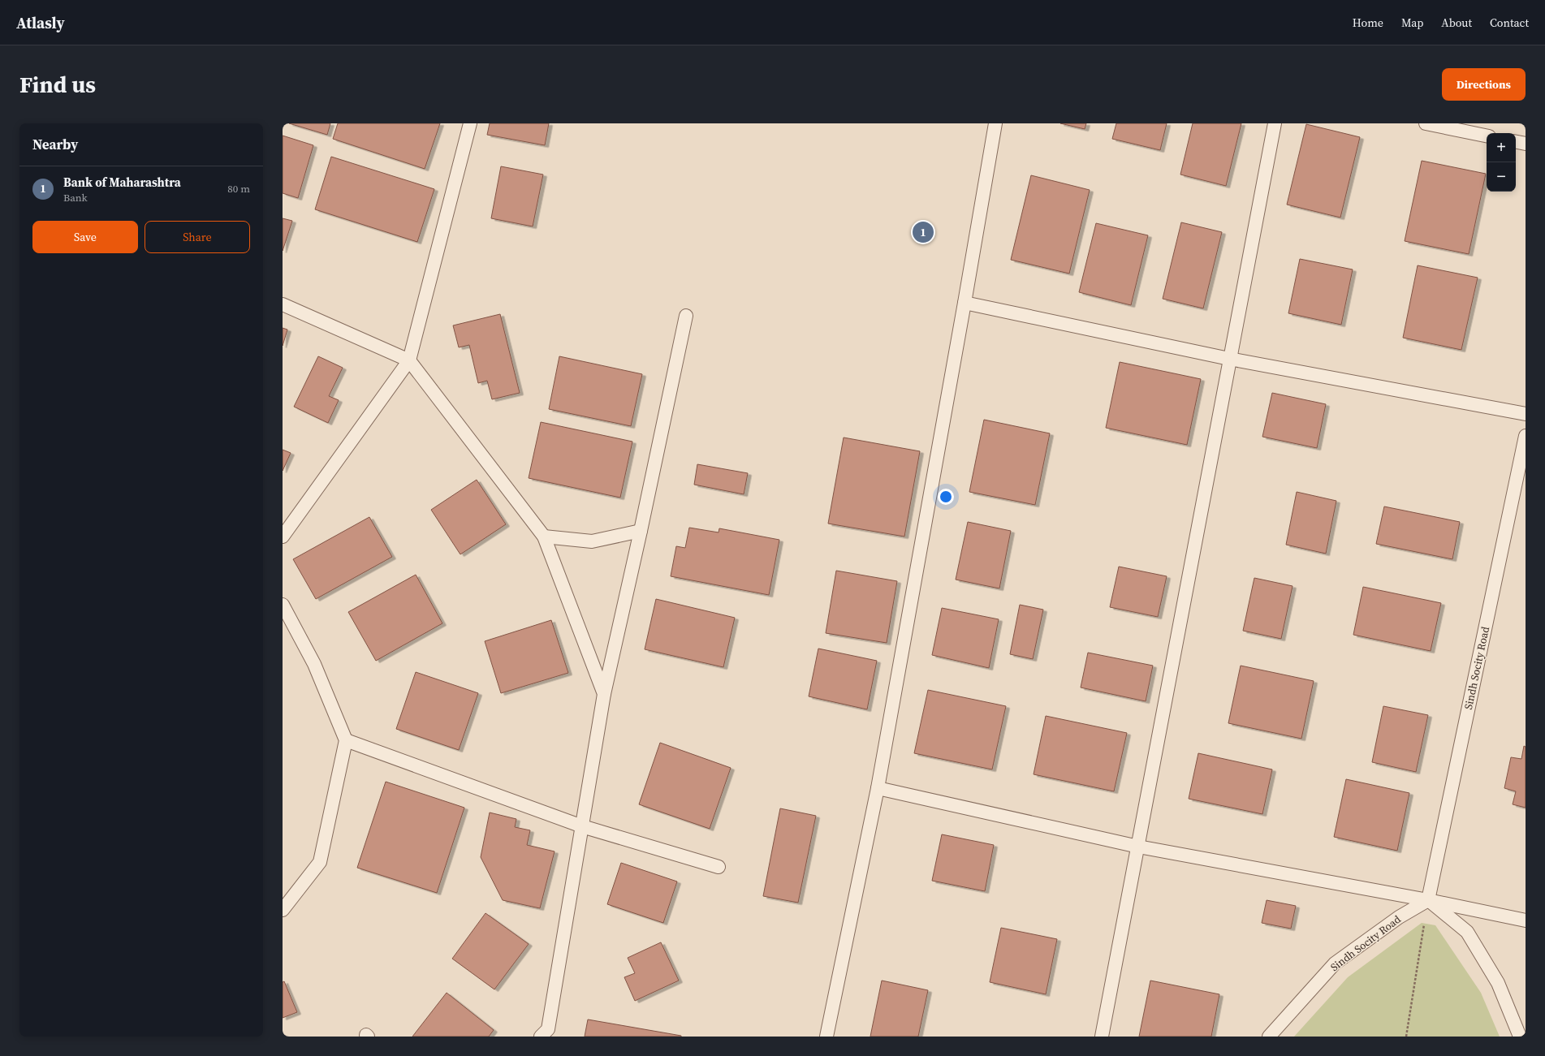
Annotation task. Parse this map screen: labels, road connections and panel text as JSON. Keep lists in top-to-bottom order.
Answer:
{
  "streets": {
    "lane": ["Sindh Socity Road"]
  },
  "page": {
    "header": "Atlasly",
    "nav": [
      "Home",
      "Map",
      "About",
      "Contact"
    ],
    "buttons": [
      "Directions",
      ["Save", "Share"]
    ],
    "title": "Find us",
    "heading": "Nearby",
    "map_buttons": ["+", "−"],
    "list": [
      {
        "mark": "1",
        "name": "Bank of Maharashtra",
        "note": "Bank",
        "value": "80 m"
      }
    ],
    "pins": "1"
  }
}
